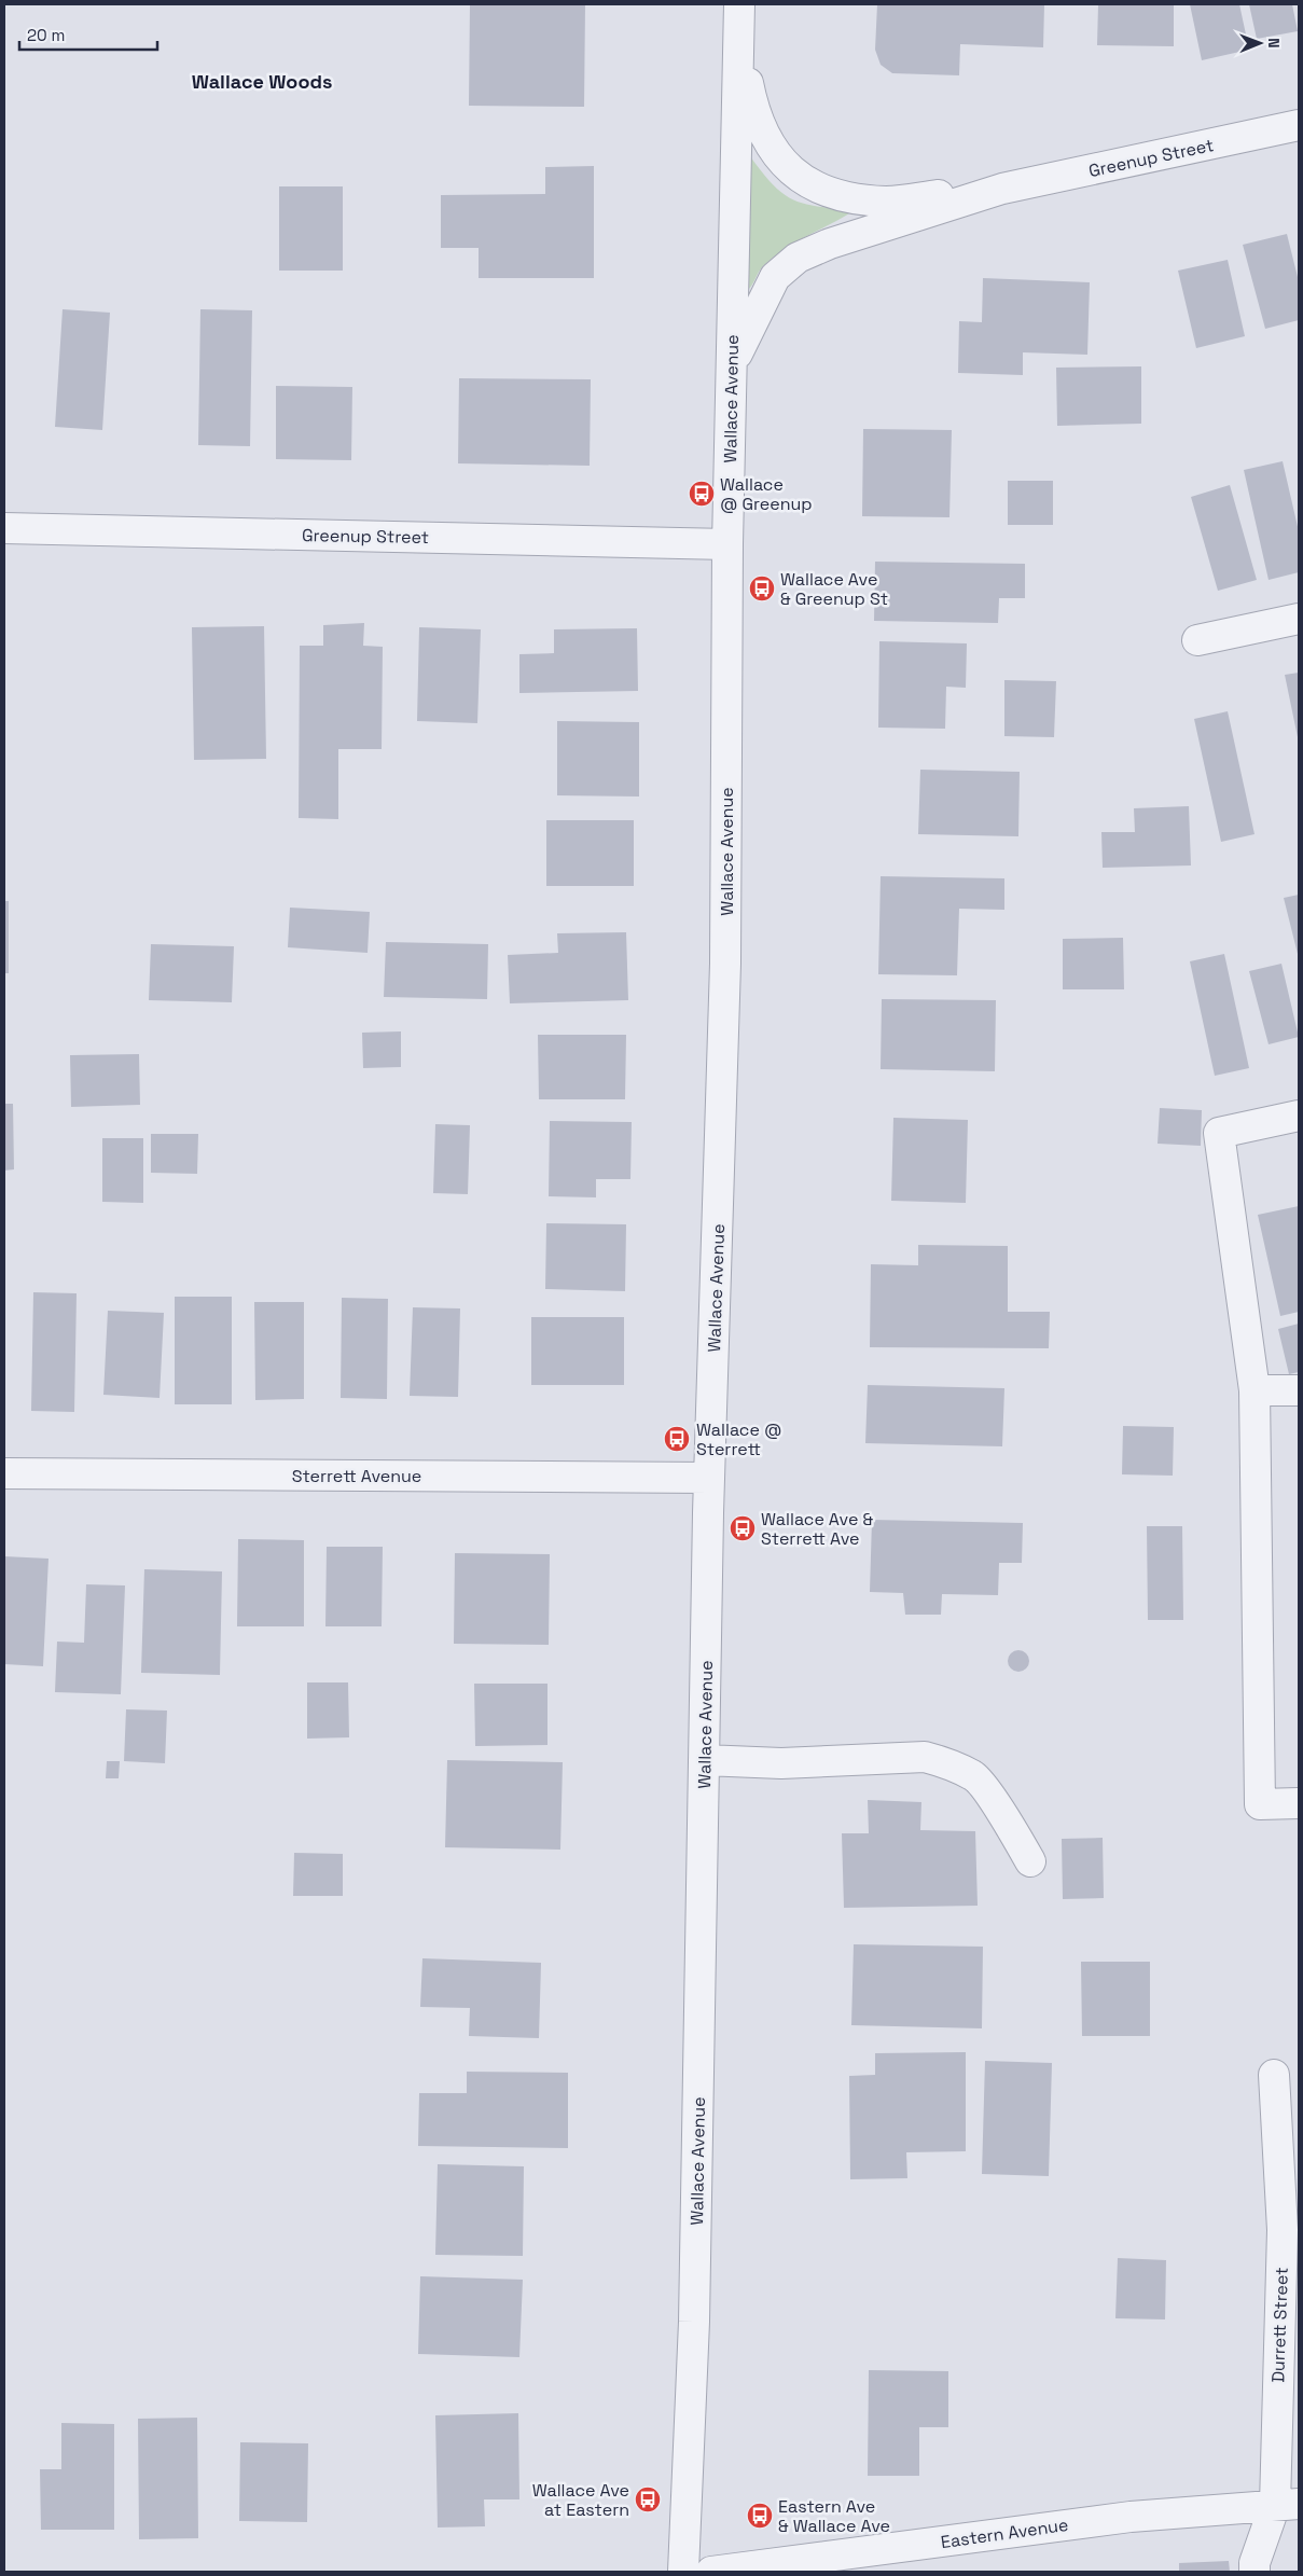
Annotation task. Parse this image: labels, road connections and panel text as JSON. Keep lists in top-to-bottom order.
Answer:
{
  "streets": {
    "street": [
      "Greenup Street",
      "Wallace Avenue",
      "Sterrett Avenue",
      "Durrett Street",
      "Eastern Avenue"
    ]
  },
  "crossings": [
    ["Greenup Street", "Wallace Avenue"],
    ["Wallace Avenue", "Sterrett Avenue"],
    ["Durrett Street", "Eastern Avenue"]
  ],
  "districts": ["Wallace Woods"],
  "places": {
    "bus stop": [
      "Wallace @ Greenup",
      "Wallace Ave & Greenup St",
      "Wallace @ Sterrett",
      "Wallace Ave & Sterrett Ave",
      "Wallace Ave at Eastern",
      "Eastern Ave & Wallace Ave"
    ]
  },
  "scale_bar": "20 m",
  "north": "right"
}
